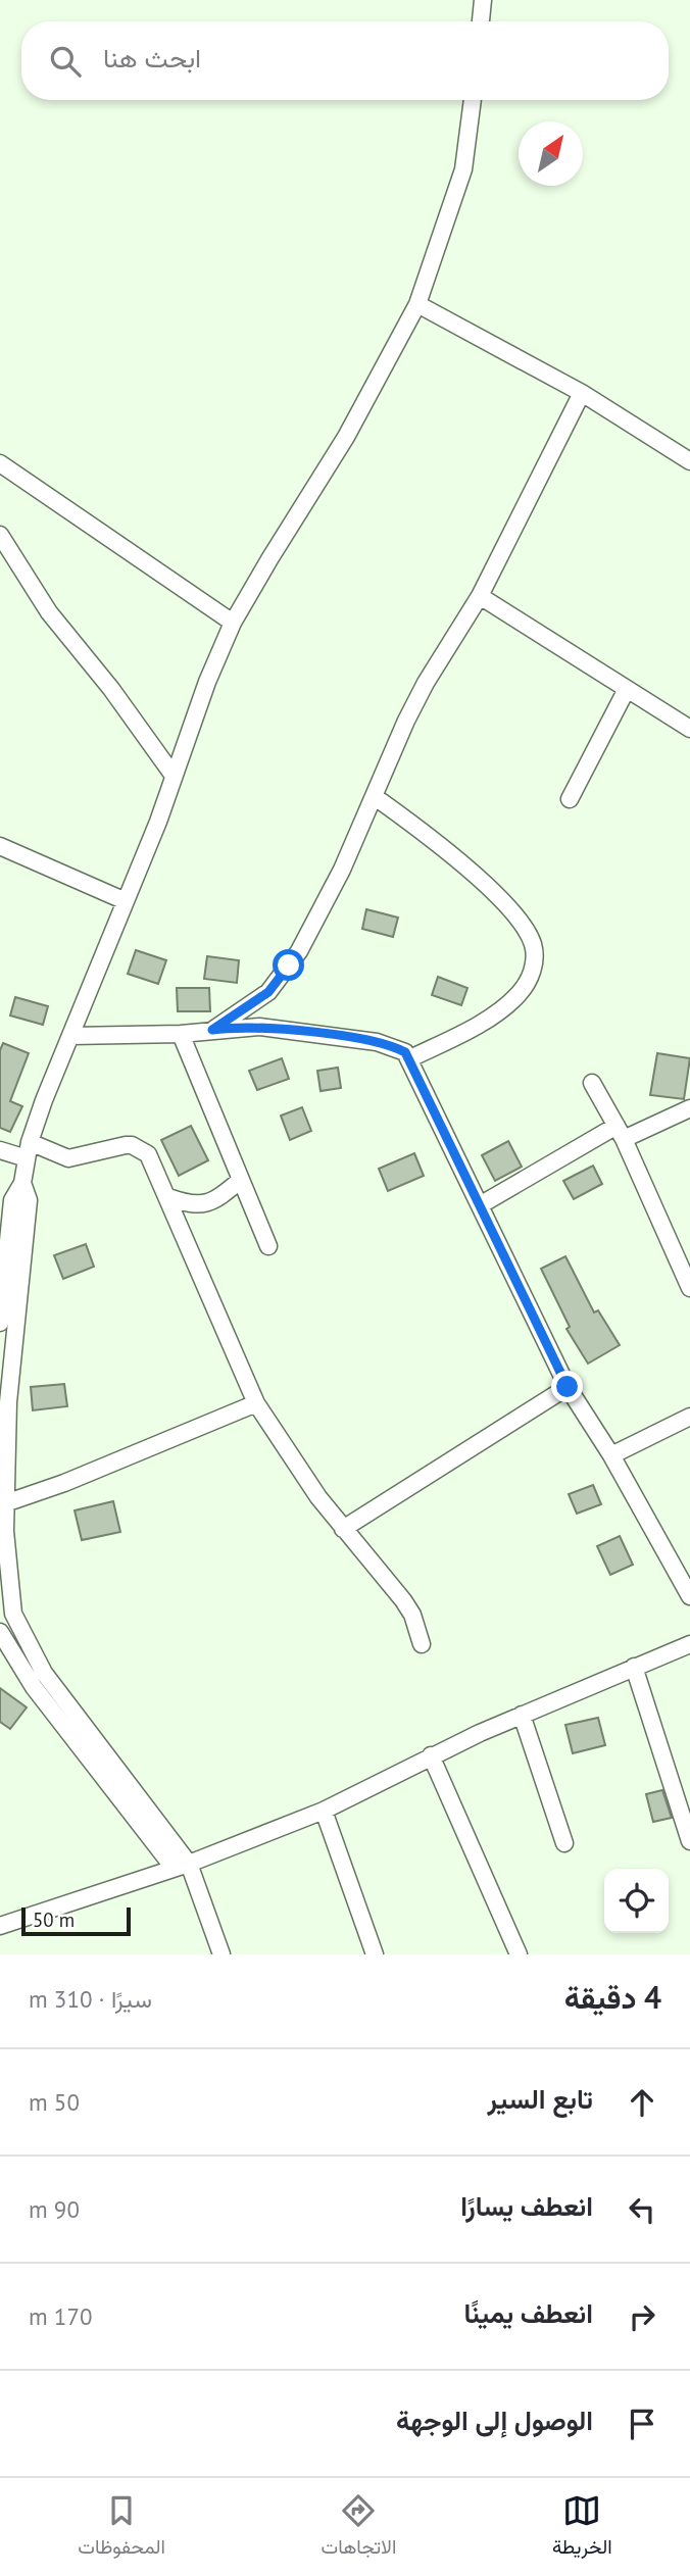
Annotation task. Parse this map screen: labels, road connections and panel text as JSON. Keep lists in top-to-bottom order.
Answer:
{
  "scale_bar": "50 m",
  "north": "top right",
  "page": {
    "search": "ابحث هنا",
    "scale": "50 m",
    "heading": ["4 دقيقة", "سيرًا · 310 m"],
    "list": [
      ["تابع السير", "50 m"],
      ["انعطف يسارًا", "90 m"],
      ["انعطف يمينًا", "170 m"],
      "الوصول إلى الوجهة"
    ],
    "nav": ["الخريطة", "الاتجاهات", "المحفوظات"]
  }
}
